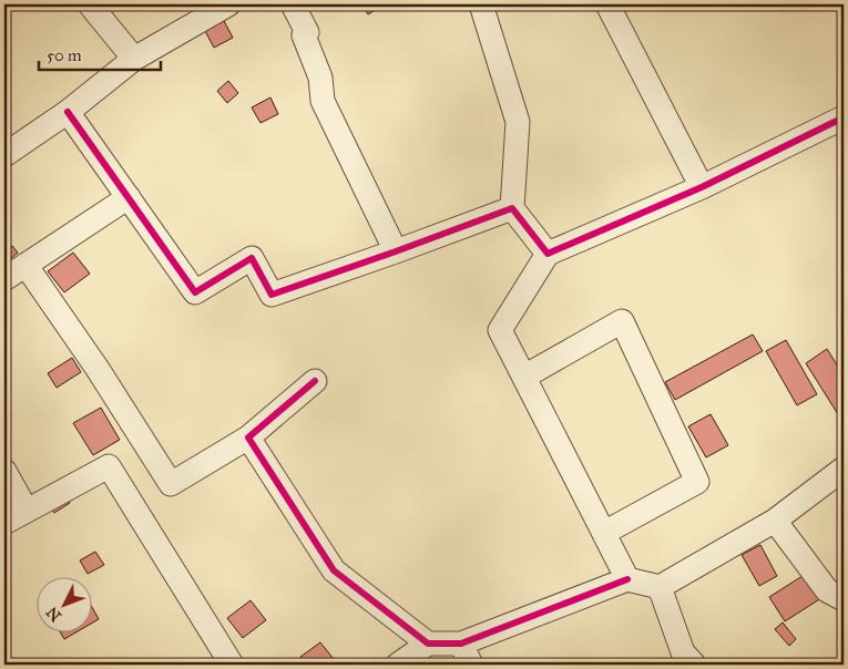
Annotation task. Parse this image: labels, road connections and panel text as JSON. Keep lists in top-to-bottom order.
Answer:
{
  "scale_bar": "50 m",
  "north": "bottom left"
}
